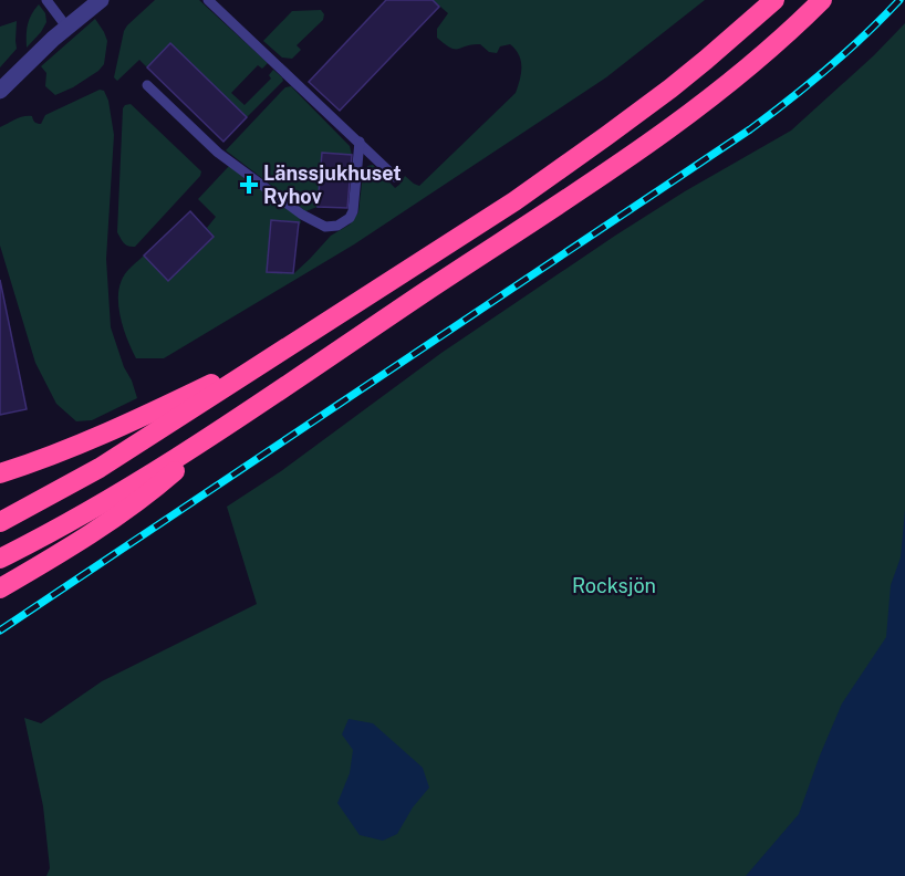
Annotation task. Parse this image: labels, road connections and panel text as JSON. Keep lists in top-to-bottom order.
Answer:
{
  "parks": ["Rocksjön"],
  "places": {
    "health": ["Länssjukhuset Ryhov"]
  }
}
